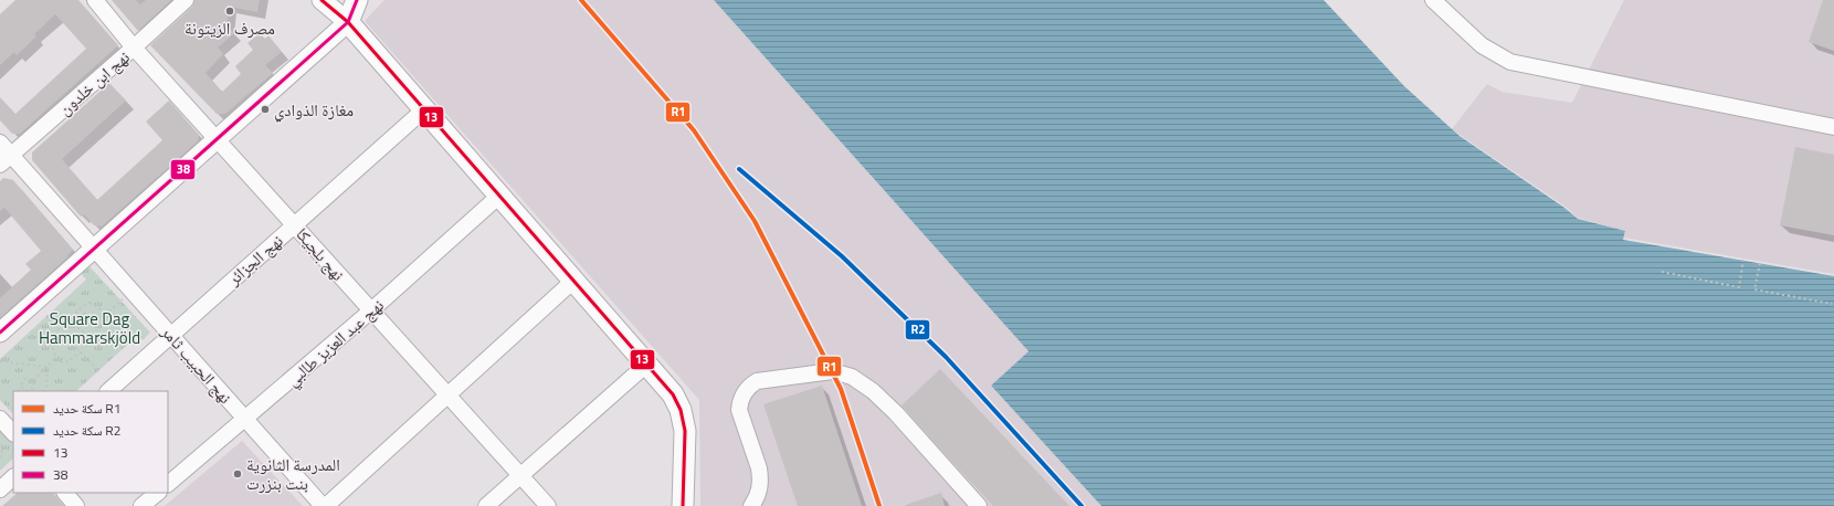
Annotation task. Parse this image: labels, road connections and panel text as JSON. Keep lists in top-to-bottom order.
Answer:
{
  "streets": {
    "street": [
      "نهج ابن خلدون",
      "نهج بلجيكا",
      "نهج الجزائر",
      "نهج عبد العزيز طالبي",
      "نهج الحبيب ثامر"
    ]
  },
  "crossings": [
    ["نهج ابن خلدون", "نهج بلجيكا"],
    ["نهج ابن خلدون", "نهج الحبيب ثامر"],
    ["نهج بلجيكا", "نهج الجزائر"],
    ["نهج بلجيكا", "نهج عبد العزيز طالبي"],
    ["نهج الجزائر", "نهج الحبيب ثامر"],
    ["نهج عبد العزيز طالبي", "نهج الحبيب ثامر"]
  ],
  "parks": ["Square Dag Hammarskjöld"],
  "places": ["مصرف الزيتونة", "مغازة الذوادي", "المدرسة الثانوية بنت بنزرت"],
  "lines": [
    "rail line R1",
    "transit line 13",
    "transit line 38",
    "rail line R2"
  ],
  "legend": [
    "سكة حديد R1",
    "سكة حديد R2",
    "13",
    "38"
  ]
}
